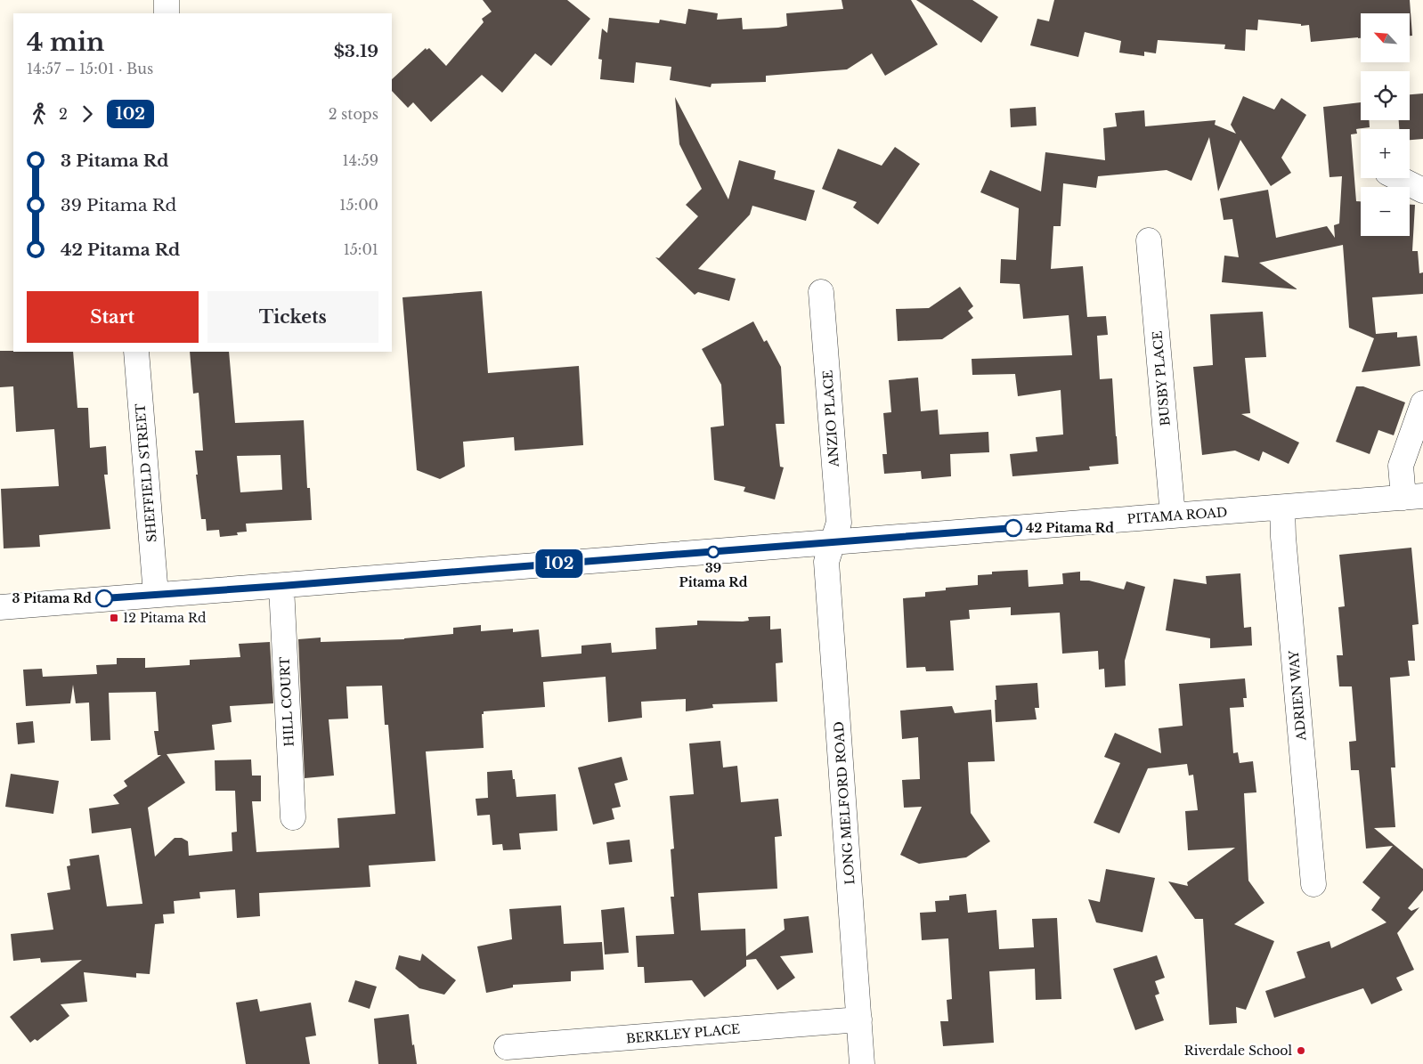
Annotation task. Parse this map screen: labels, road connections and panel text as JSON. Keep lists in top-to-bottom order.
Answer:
{
  "streets": {
    "street": [
      "BUSBY PLACE",
      "ANZIO PLACE",
      "SHEFFIELD STREET",
      "PITAMA ROAD",
      "ADRIEN WAY",
      "HILL COURT",
      "LONG MELFORD ROAD",
      "BERKLEY PLACE"
    ]
  },
  "crossings": [
    ["BUSBY PLACE", "PITAMA ROAD"],
    ["ANZIO PLACE", "PITAMA ROAD"],
    ["ANZIO PLACE", "LONG MELFORD ROAD"],
    ["SHEFFIELD STREET", "PITAMA ROAD"],
    ["PITAMA ROAD", "ADRIEN WAY"],
    ["PITAMA ROAD", "HILL COURT"],
    ["PITAMA ROAD", "LONG MELFORD ROAD"],
    ["LONG MELFORD ROAD", "BERKLEY PLACE"]
  ],
  "places": {
    "other": [
      "42 Pitama Rd",
      "39 Pitama Rd",
      "3 Pitama Rd",
      "Riverdale School"
    ],
    "transit": ["12 Pitama Rd"]
  },
  "lines": ["bus line 102"],
  "north": "top left",
  "page": {
    "on_map": "102",
    "map_buttons": ["+", "−"],
    "heading": ["4 min", "14:57 – 15:01 · Bus", "$3.19"],
    "legs": ["2", "102", "2 stops"],
    "list": [
      {
        "name": "3 Pitama Rd",
        "value": "14:59"
      },
      {
        "name": "39 Pitama Rd",
        "value": "15:00"
      },
      {
        "name": "42 Pitama Rd",
        "value": "15:01"
      }
    ],
    "buttons": ["Start", "Tickets"]
  }
}
